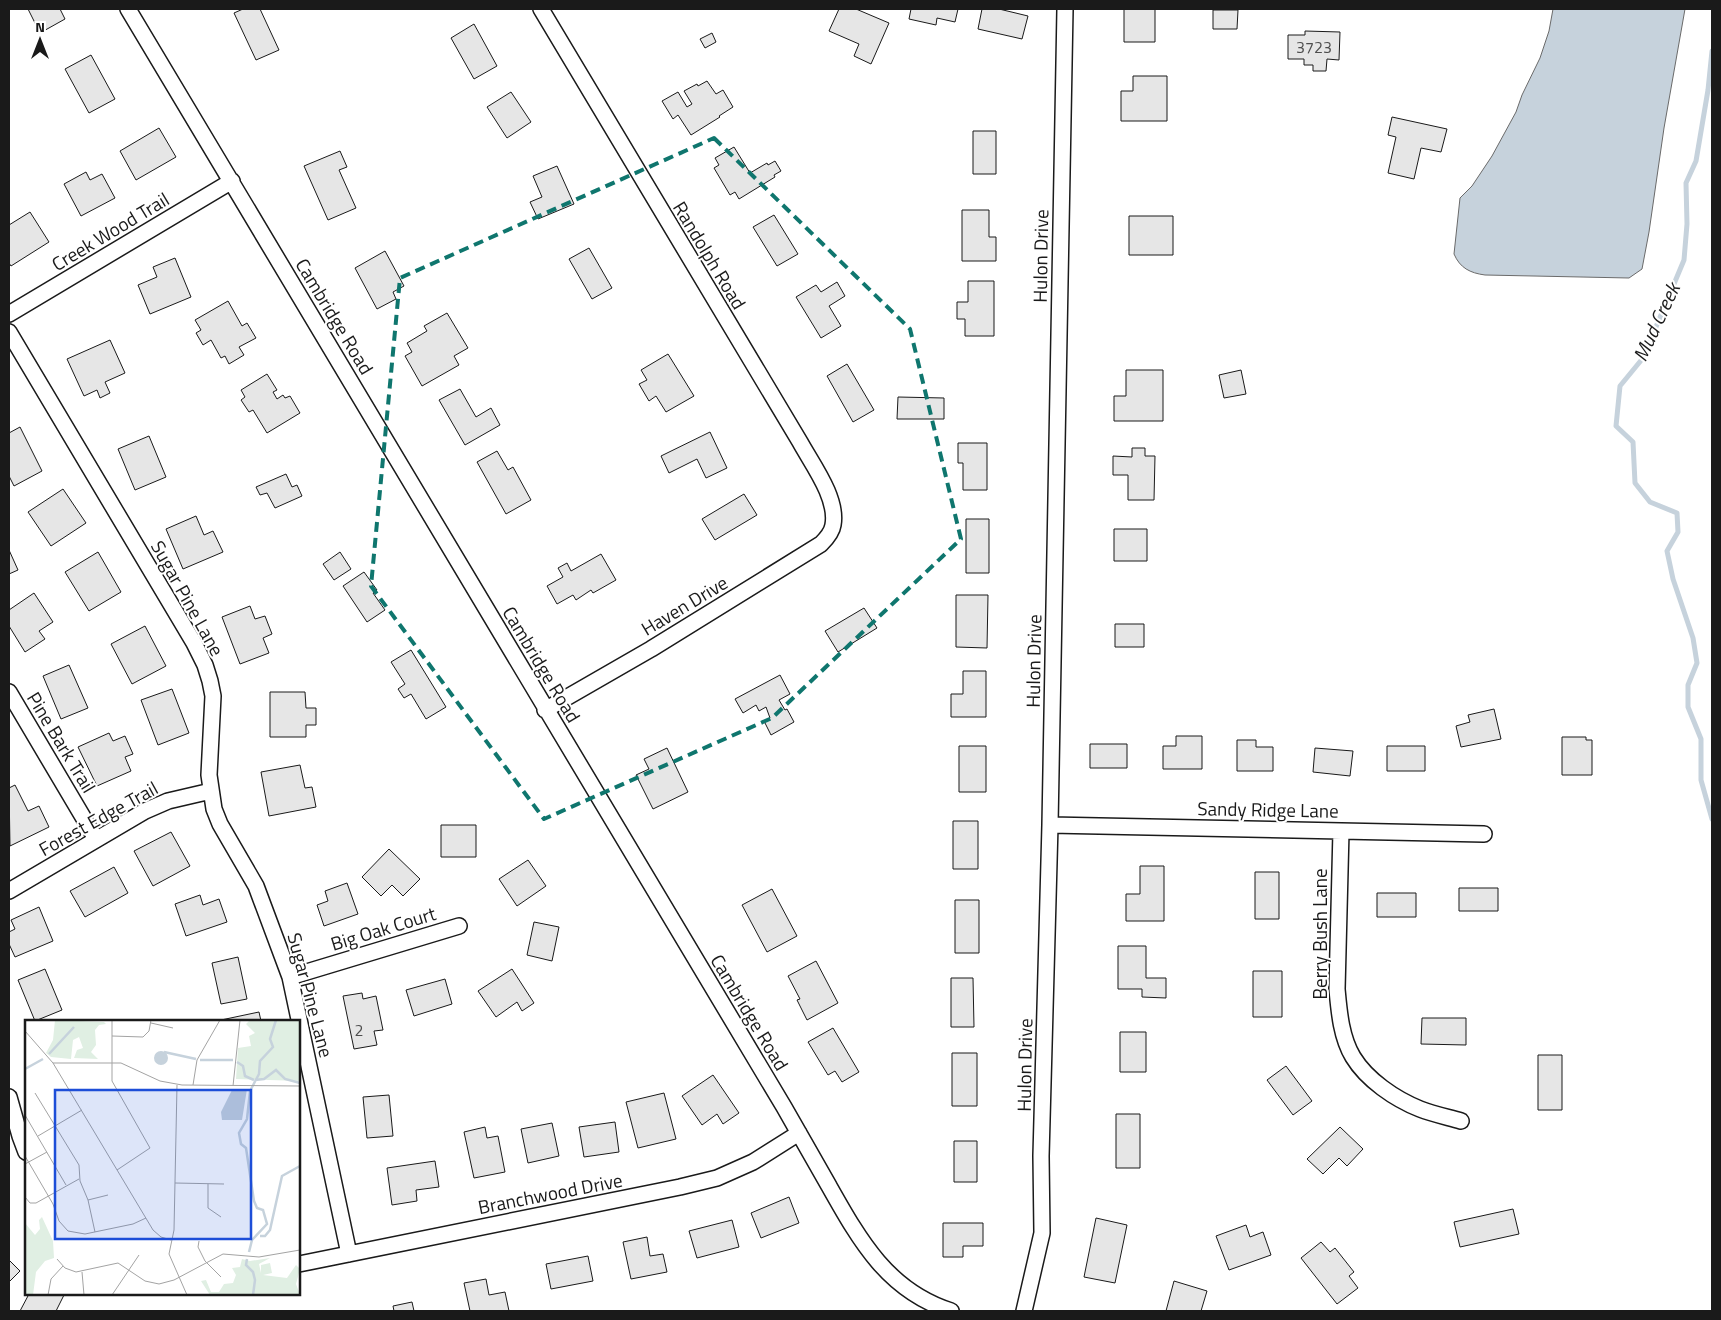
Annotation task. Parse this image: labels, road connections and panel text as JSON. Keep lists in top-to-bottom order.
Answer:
{
  "streets": {
    "street": [
      "Creek Wood Trail",
      "Randolph Road",
      "Hulon Drive",
      "Cambridge Road",
      "Sugar Pine Lane",
      "Haven Drive",
      "Pine Bark Trail",
      "Sandy Ridge Lane",
      "Forest Edge Trail",
      "Big Oak Court",
      "Berry Bush Lane",
      "Branchwood Drive"
    ]
  },
  "crossings": [
    ["Creek Wood Trail", "Cambridge Road"],
    ["Randolph Road", "Haven Drive"],
    ["Hulon Drive", "Sandy Ridge Lane"],
    ["Cambridge Road", "Haven Drive"],
    ["Cambridge Road", "Branchwood Drive"],
    ["Sugar Pine Lane", "Forest Edge Trail"],
    ["Sugar Pine Lane", "Big Oak Court"],
    ["Sugar Pine Lane", "Branchwood Drive"],
    ["Pine Bark Trail", "Forest Edge Trail"],
    ["Sandy Ridge Lane", "Berry Bush Lane"]
  ],
  "water": ["Mud Creek"],
  "house_numbers": ["3723", "2"],
  "north": "top"
}
